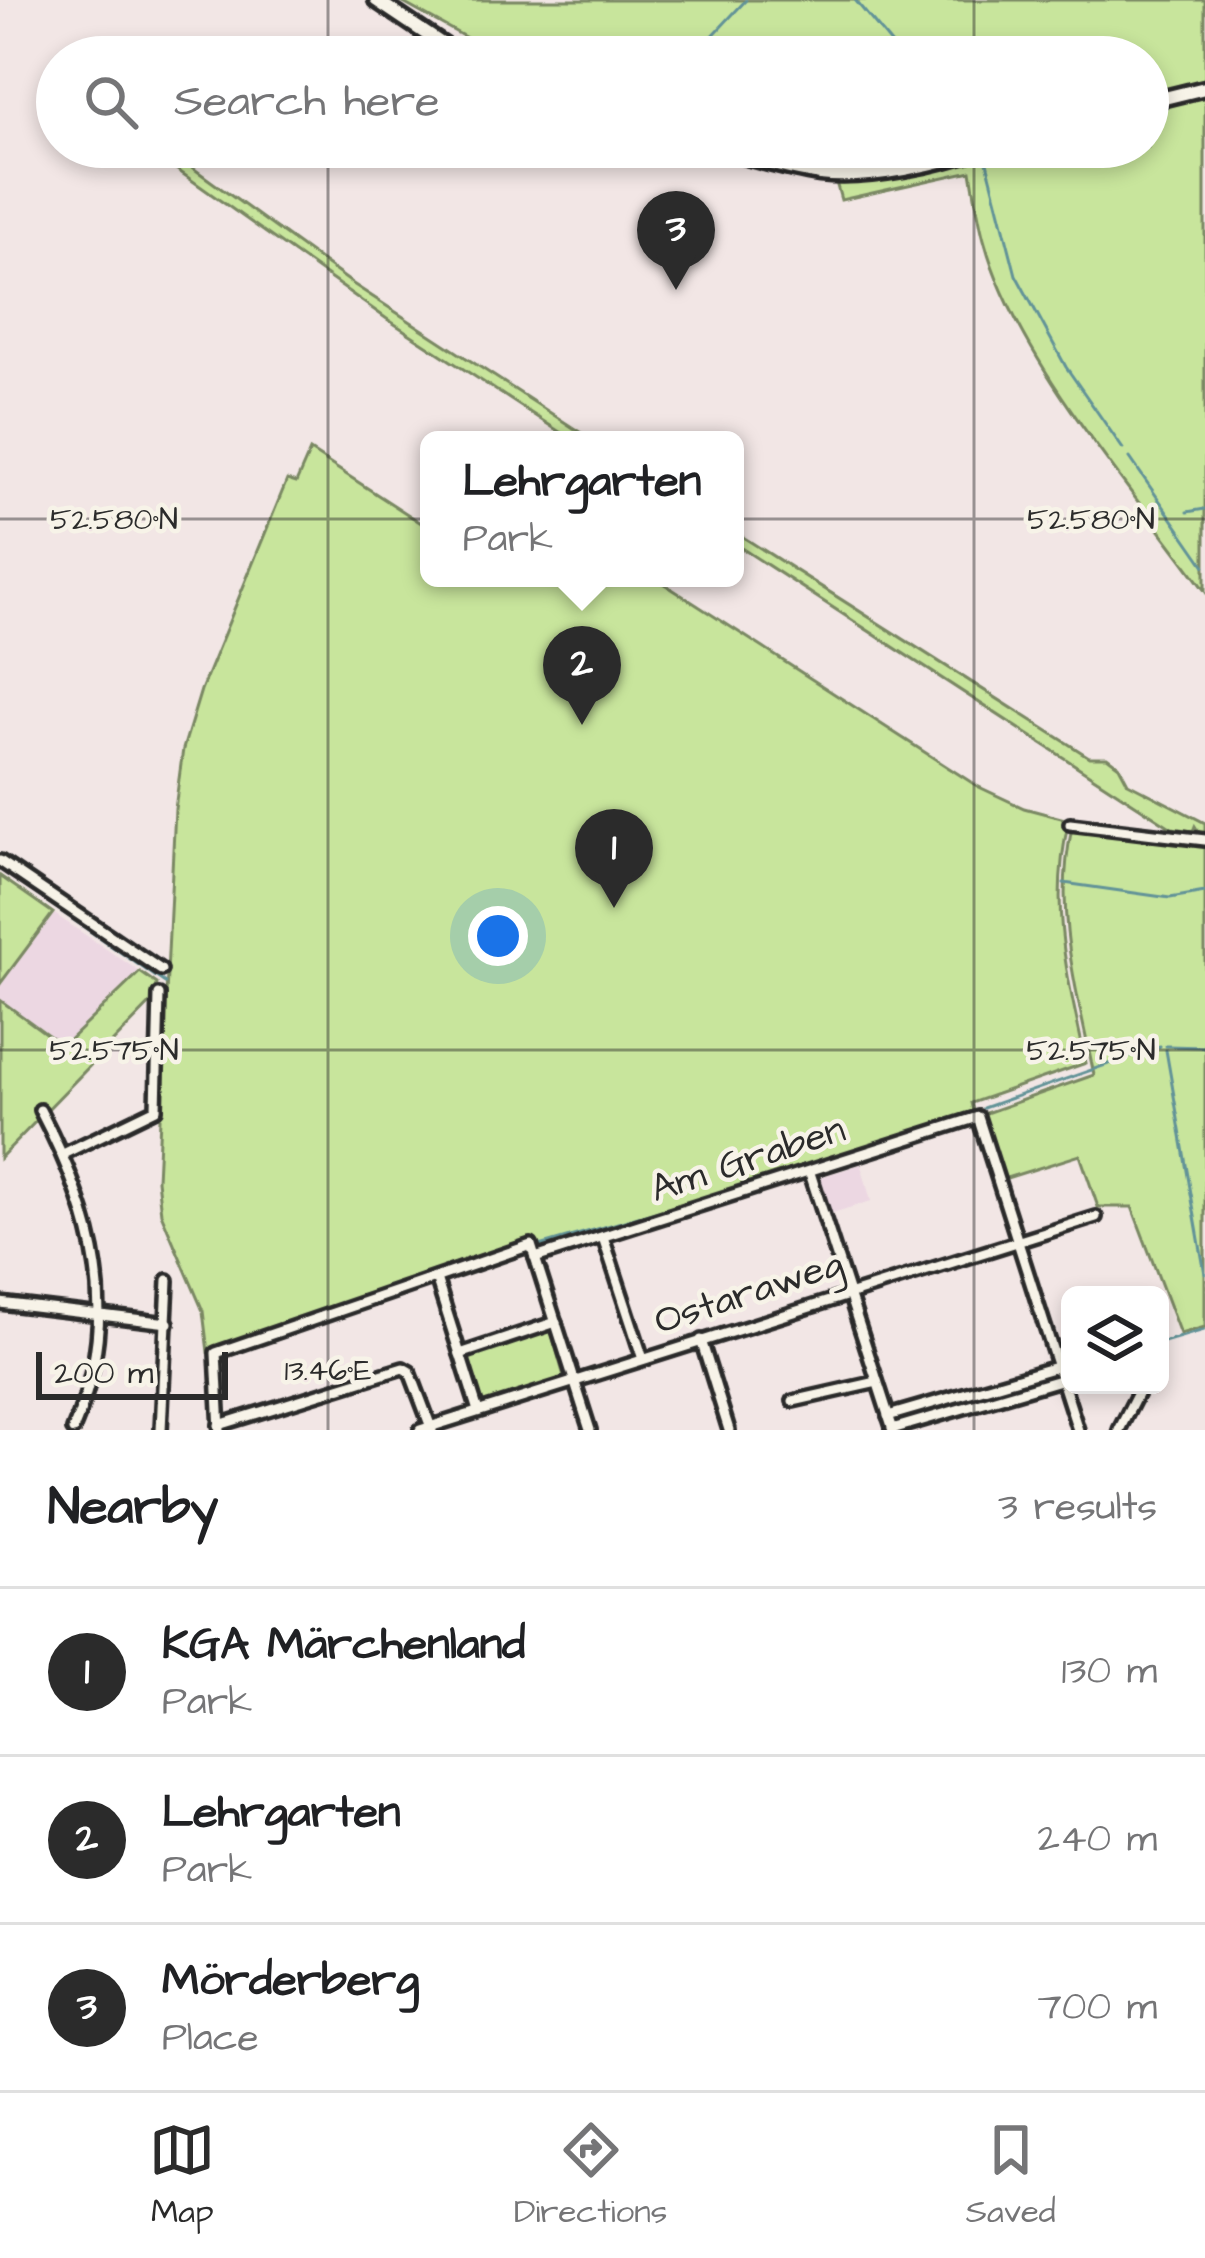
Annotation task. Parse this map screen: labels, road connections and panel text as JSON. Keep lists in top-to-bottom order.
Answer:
{
  "streets": {
    "street": ["Am Graben", "Ostaraweg"]
  },
  "crossings": [
    ["Am Graben", "Ostaraweg"]
  ],
  "scale_bar": "200 m",
  "page": {
    "search": "Search here",
    "pins": ["3", "2", "1"],
    "popup": ["Lehrgarten", "Park"],
    "scale": "200 m",
    "heading": ["Nearby", "3 results"],
    "list": [
      {
        "mark": "1",
        "name": "KGA Märchenland",
        "note": "Park",
        "value": "130 m"
      },
      {
        "mark": "2",
        "name": "Lehrgarten",
        "note": "Park",
        "value": "240 m"
      },
      {
        "mark": "3",
        "name": "Mörderberg",
        "note": "Place",
        "value": "700 m"
      }
    ],
    "nav": ["Map", "Directions", "Saved"]
  },
  "coordinates": ["52.580°N", "52.575°N", "13.46°E"]
}
